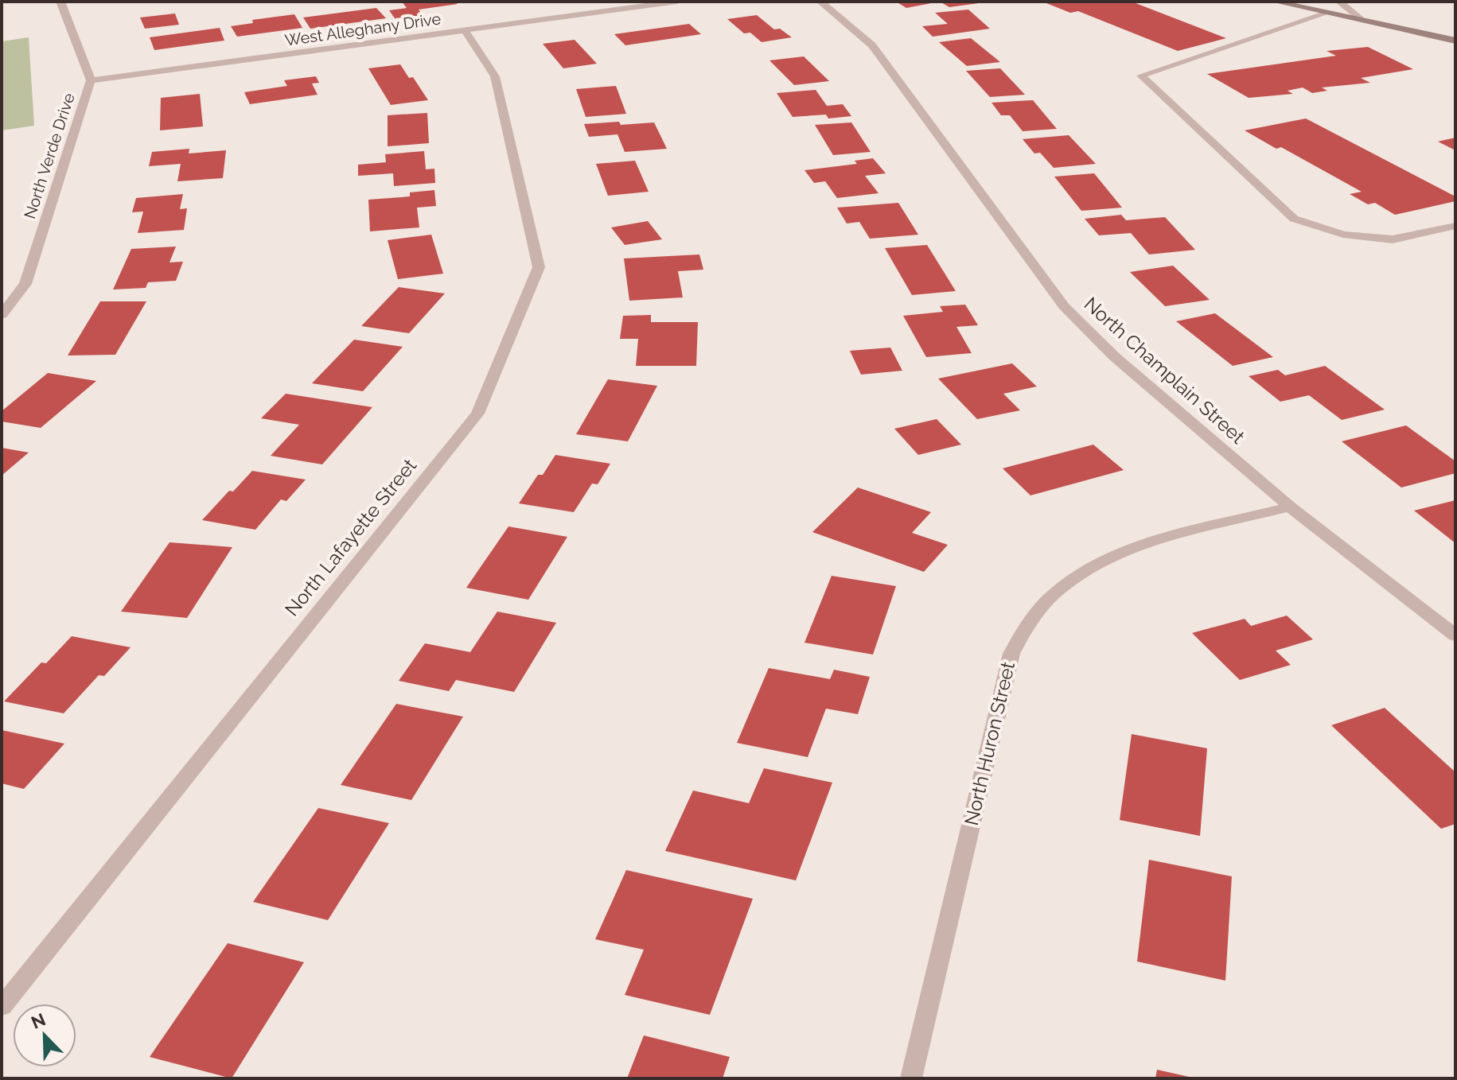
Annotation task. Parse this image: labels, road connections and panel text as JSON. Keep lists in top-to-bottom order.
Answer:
{
  "streets": {
    "street": [
      "West Alleghany Drive",
      "North Verde Drive",
      "North Champlain Street",
      "North Lafayette Street",
      "North Huron Street"
    ]
  },
  "crossings": [
    ["West Alleghany Drive", "North Verde Drive"],
    ["West Alleghany Drive", "North Lafayette Street"],
    ["North Champlain Street", "North Huron Street"]
  ],
  "north": "top left"
}
